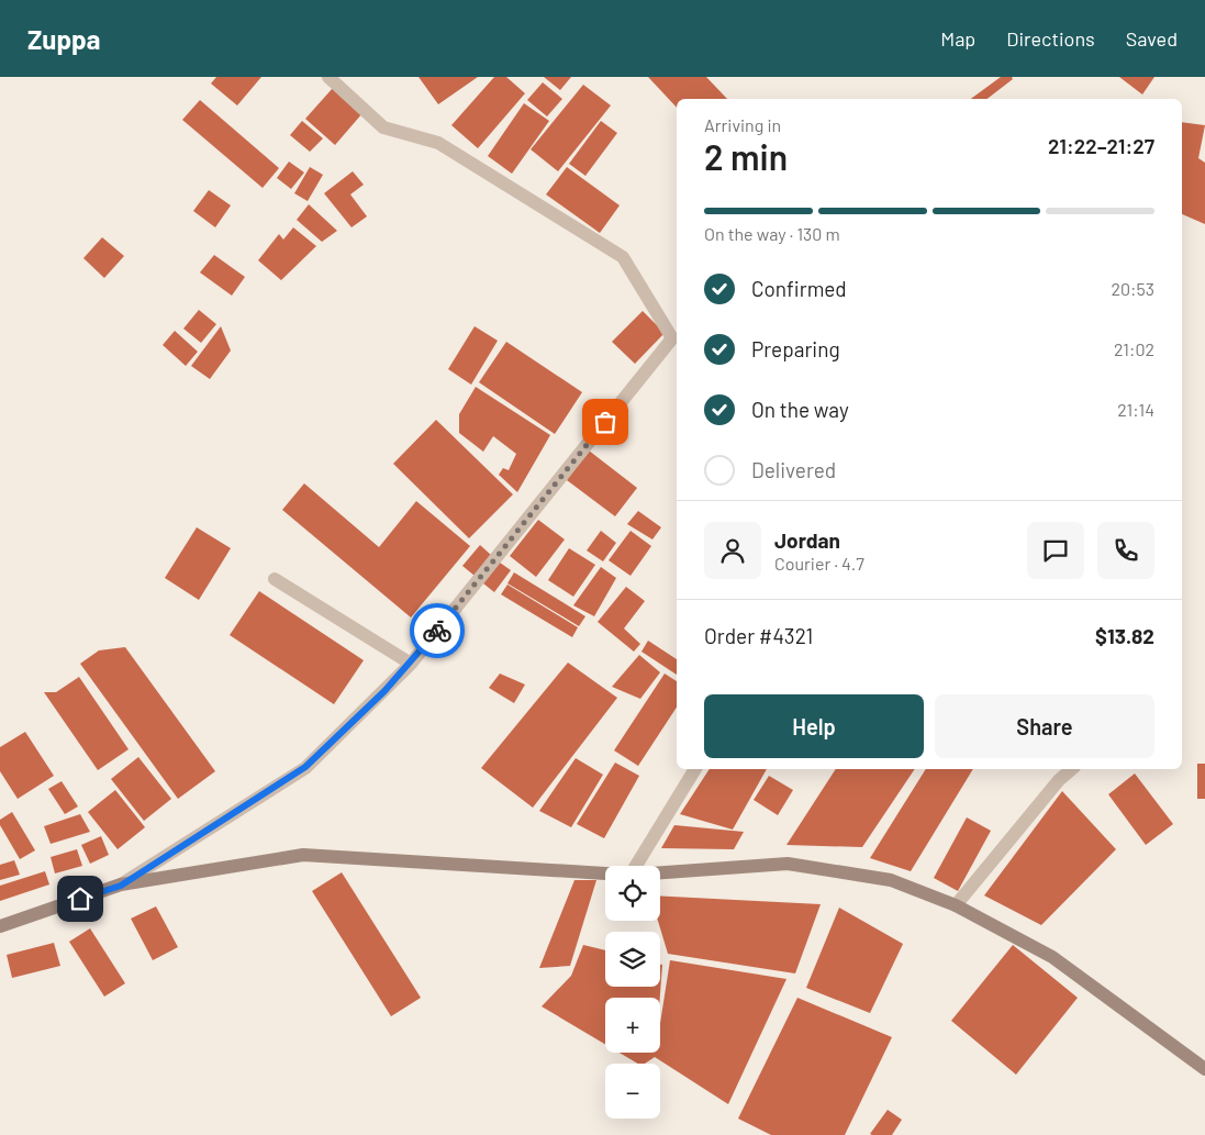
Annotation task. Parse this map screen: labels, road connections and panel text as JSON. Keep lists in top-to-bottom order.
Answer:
{
  "page": {
    "header": "Zuppa",
    "nav": ["Map", "Directions", "Saved"],
    "heading": ["2 min", "Arriving in", "21:22–21:27"],
    "panel": [
      "Jordan",
      "Courier · 4.7",
      "Order #4321",
      "$13.82"
    ],
    "bar": "On the way · 130 m",
    "list": [
      ["Confirmed", "20:53"],
      ["Preparing", "21:02"],
      ["On the way", "21:14"],
      "Delivered"
    ],
    "buttons": ["Help", "Share"],
    "map_buttons": ["+", "−"]
  }
}
